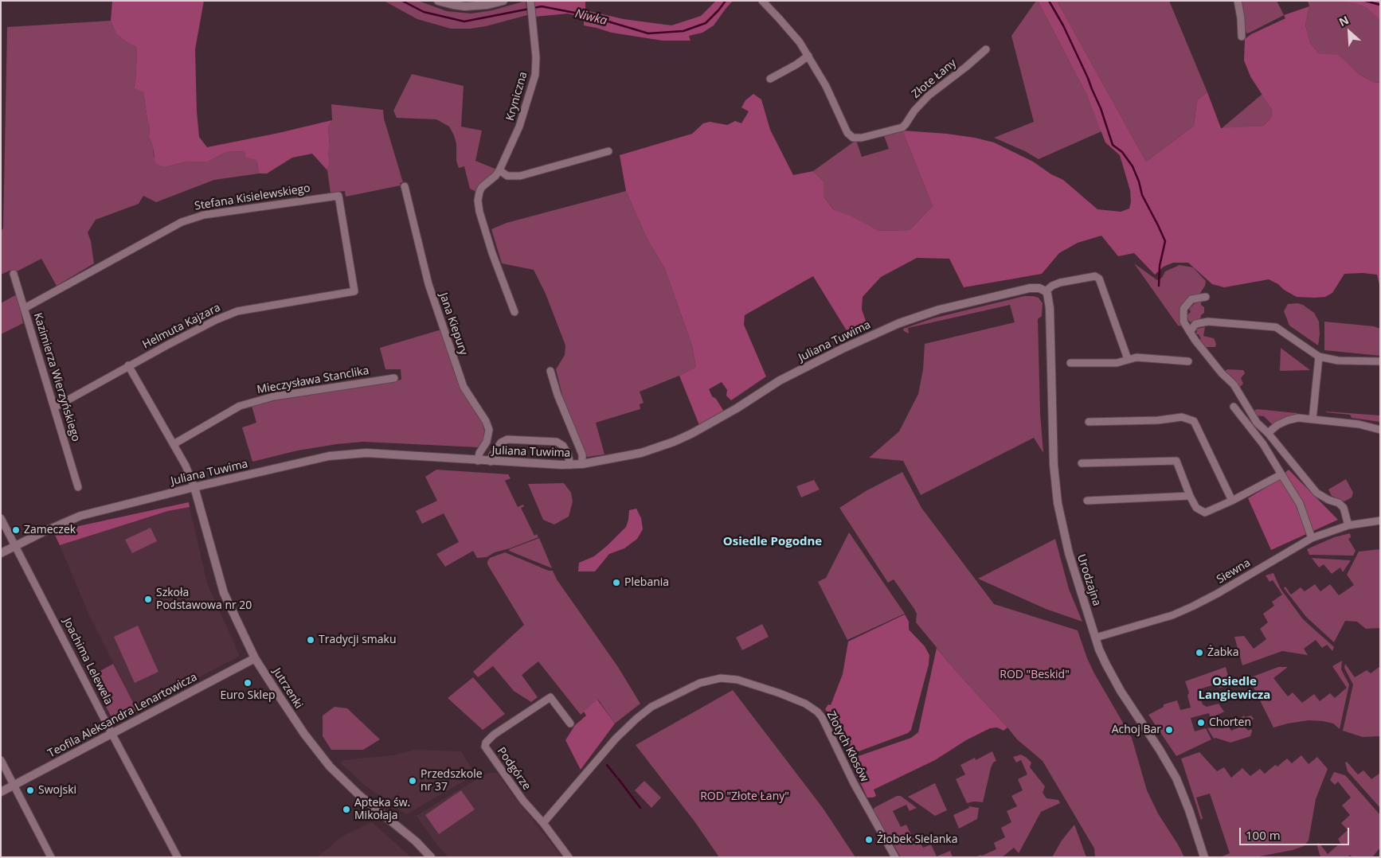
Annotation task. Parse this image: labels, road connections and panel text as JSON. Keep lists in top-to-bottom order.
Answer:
{
  "streets": {
    "street": [
      "Złote Łany",
      "Kryniczna",
      "Stefana Kisielewskiego",
      "Jana Kiepury",
      "Helmuta Kajzara",
      "Juliana Tuwima",
      "Kazimierza Wierzyńskiego",
      "Mieczysława Stanclika",
      "Siewna",
      "Urodzajna",
      "Joachima Lelewela",
      "Jutrzenki",
      "Teofila Aleksandra Lenartowicza",
      "Złotych Kłosów",
      "Podgórze"
    ]
  },
  "crossings": [
    ["Stefana Kisielewskiego", "Helmuta Kajzara"],
    ["Stefana Kisielewskiego", "Kazimierza Wierzyńskiego"],
    ["Jana Kiepury", "Juliana Tuwima"],
    ["Helmuta Kajzara", "Kazimierza Wierzyńskiego"],
    ["Juliana Tuwima", "Urodzajna"],
    ["Juliana Tuwima", "Joachima Lelewela"],
    ["Juliana Tuwima", "Jutrzenki"],
    ["Siewna", "Urodzajna"],
    ["Joachima Lelewela", "Teofila Aleksandra Lenartowicza"],
    ["Jutrzenki", "Teofila Aleksandra Lenartowicza"],
    ["Złotych Kłosów", "Podgórze"]
  ],
  "districts": ["Osiedle Pogodne", "Osiedle Langiewicza"],
  "water": ["Niwka"],
  "parks": ["ROD \"Beskid\"", "ROD \"Złote Łany\""],
  "places": [
    "Zameczek",
    "Plebania",
    "Szkoła Podstawowa nr 20",
    "Tradycji smaku",
    "Żabka",
    "Euro Sklep",
    "Chorten",
    "Achoj Bar",
    "Przedszkole nr 37",
    "Swojski",
    "Apteka św. Mikołaja",
    "Żłobek Sielanka"
  ],
  "scale_bar": "100 m",
  "north": "top left"
}
